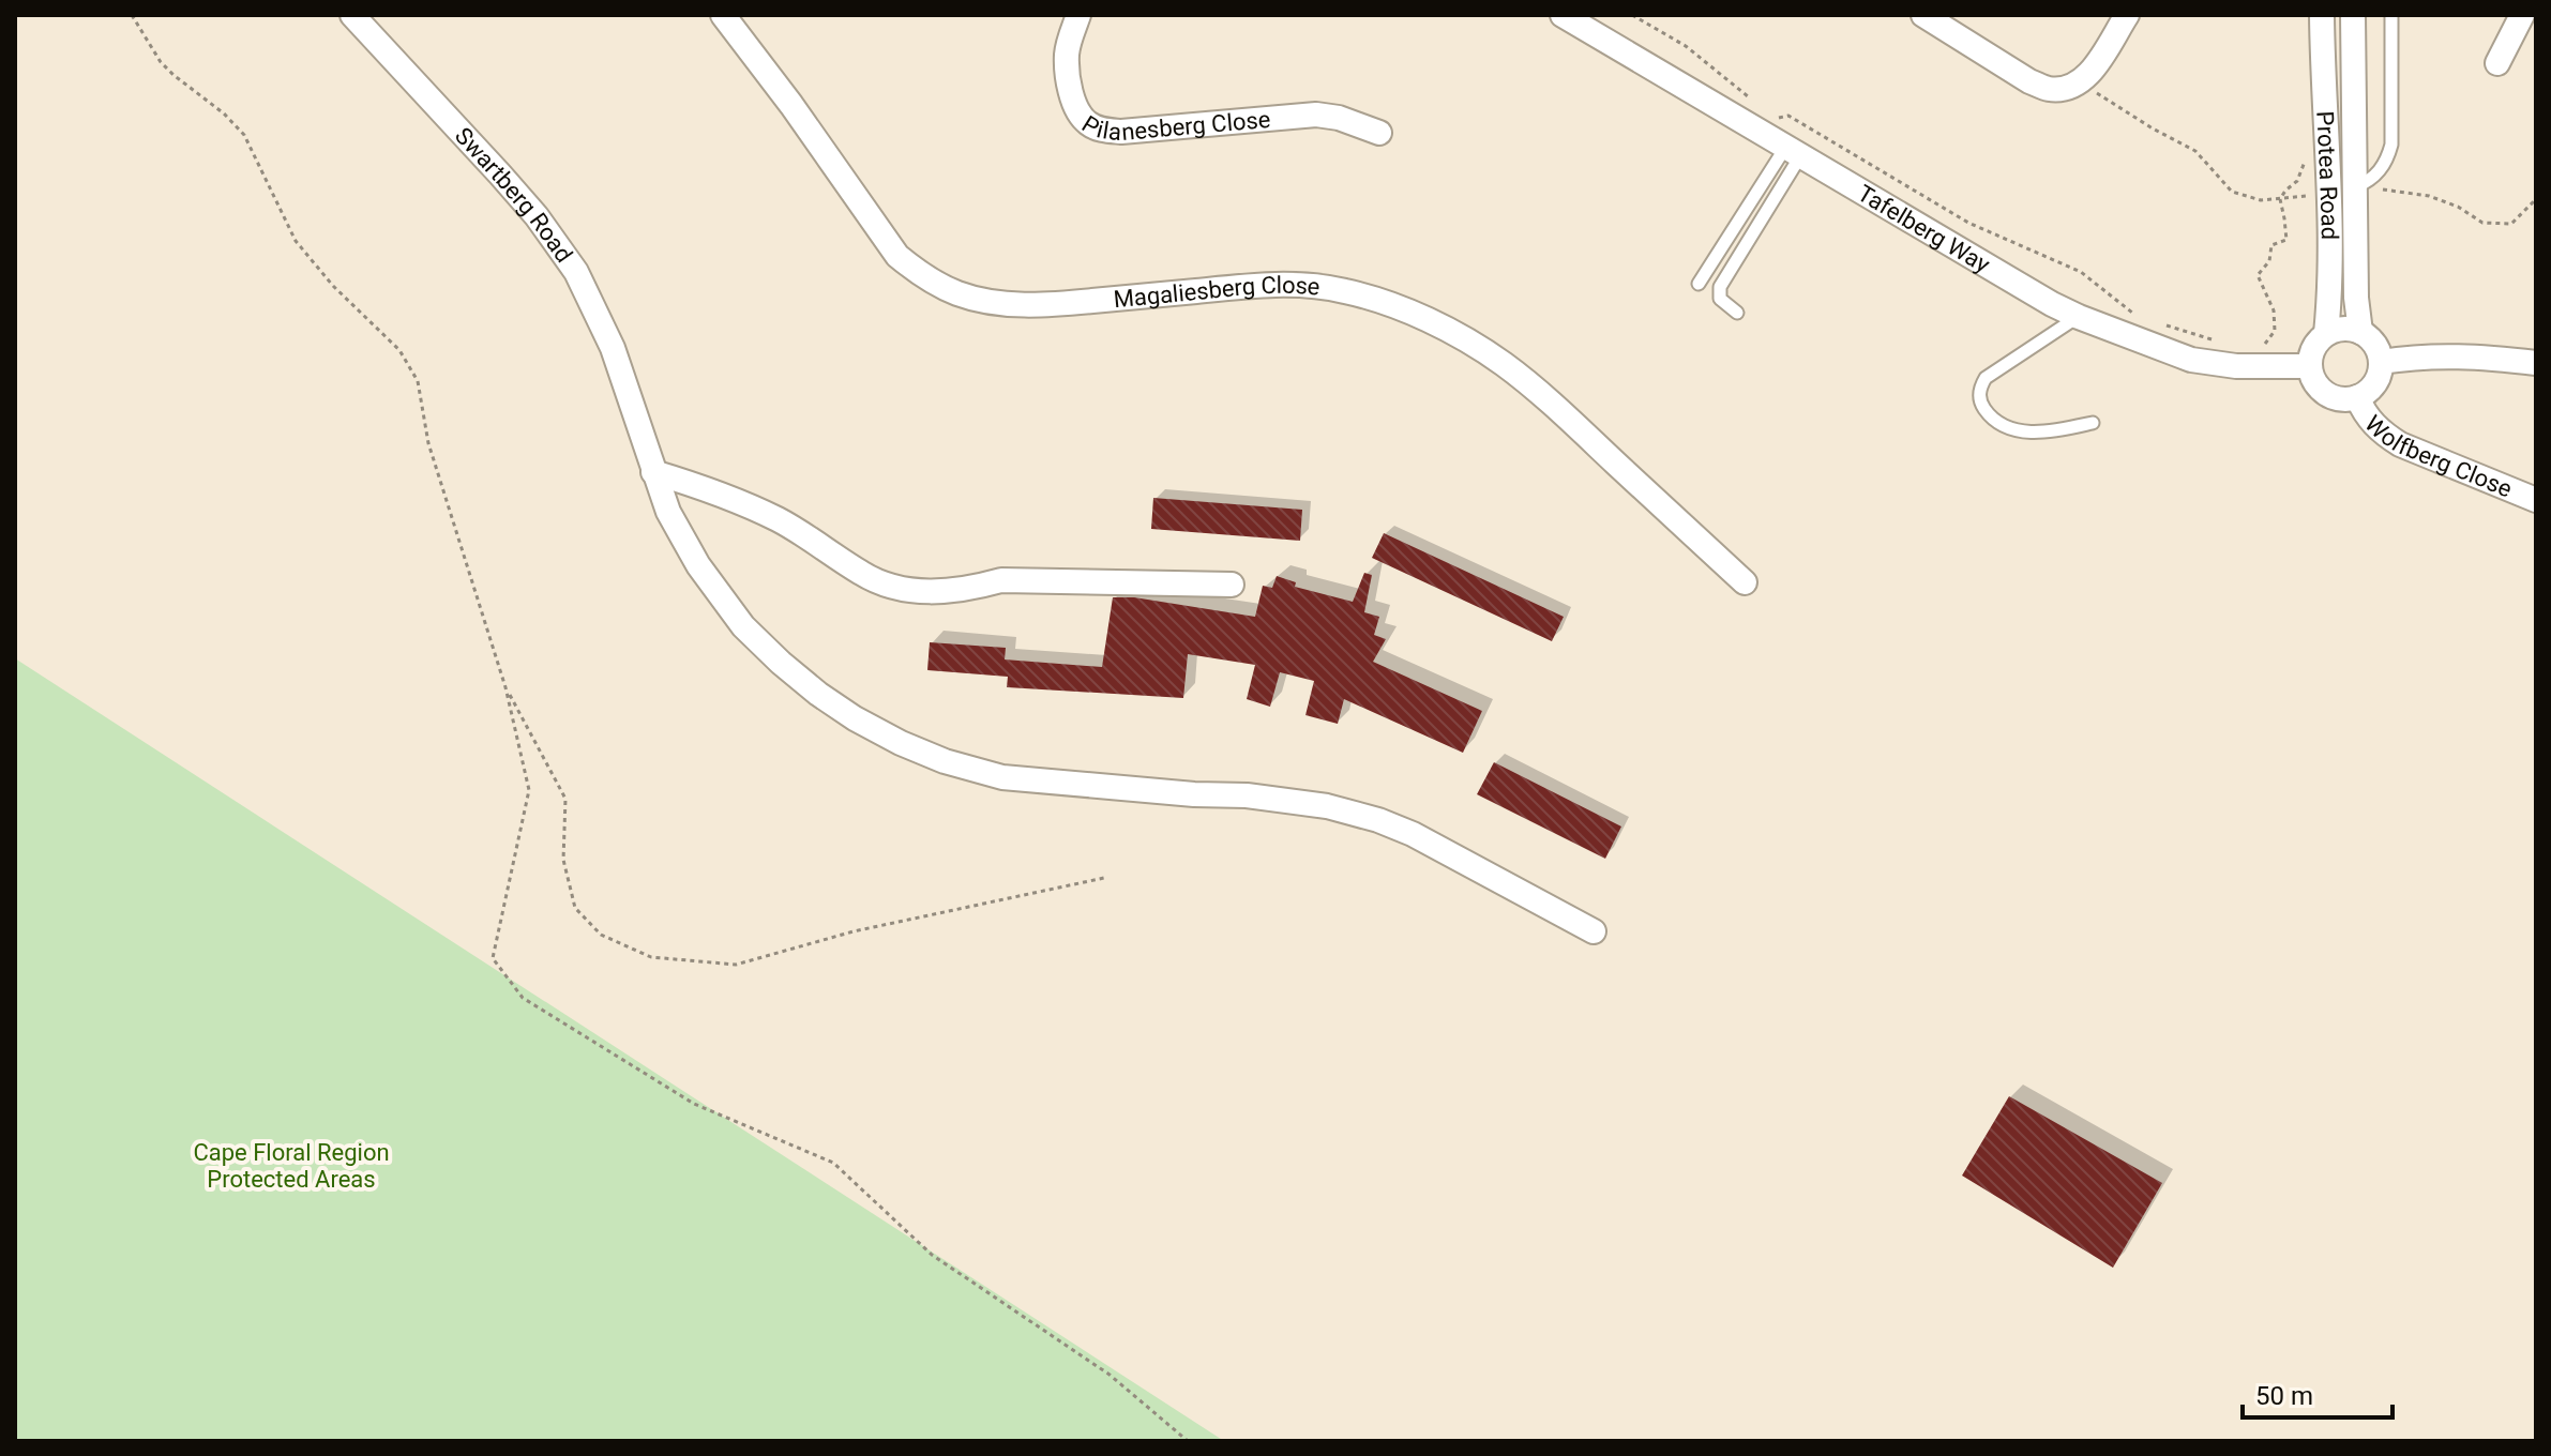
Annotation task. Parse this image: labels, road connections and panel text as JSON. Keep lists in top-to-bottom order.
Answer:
{
  "streets": {
    "street": [
      "Pilanesberg Close",
      "Protea Road",
      "Swartberg Road",
      "Tafelberg Way",
      "Magaliesberg Close",
      "Wolfberg Close"
    ]
  },
  "crossings": [
    ["Protea Road", "Tafelberg Way"],
    ["Protea Road", "Wolfberg Close"],
    ["Tafelberg Way", "Wolfberg Close"]
  ],
  "parks": ["Cape Floral Region Protected Areas"],
  "scale_bar": "50 m"
}
